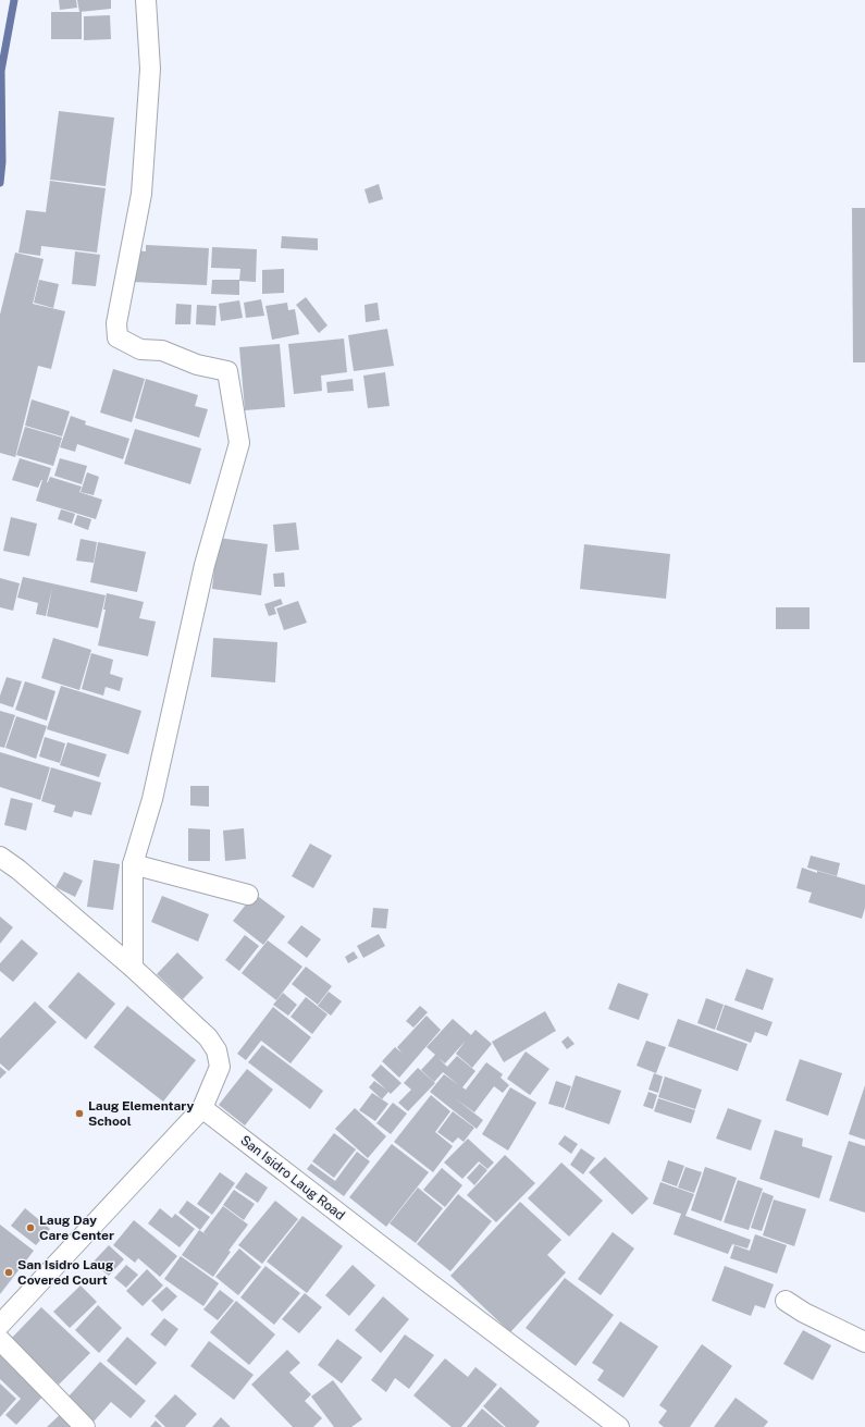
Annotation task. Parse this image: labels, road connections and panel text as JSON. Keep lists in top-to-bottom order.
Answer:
{
  "streets": {
    "street": ["San Isidro Laug Road"]
  },
  "places": ["Laug Elementary School", "Laug Day Care Center", "San Isidro Laug Covered Court"]
}
